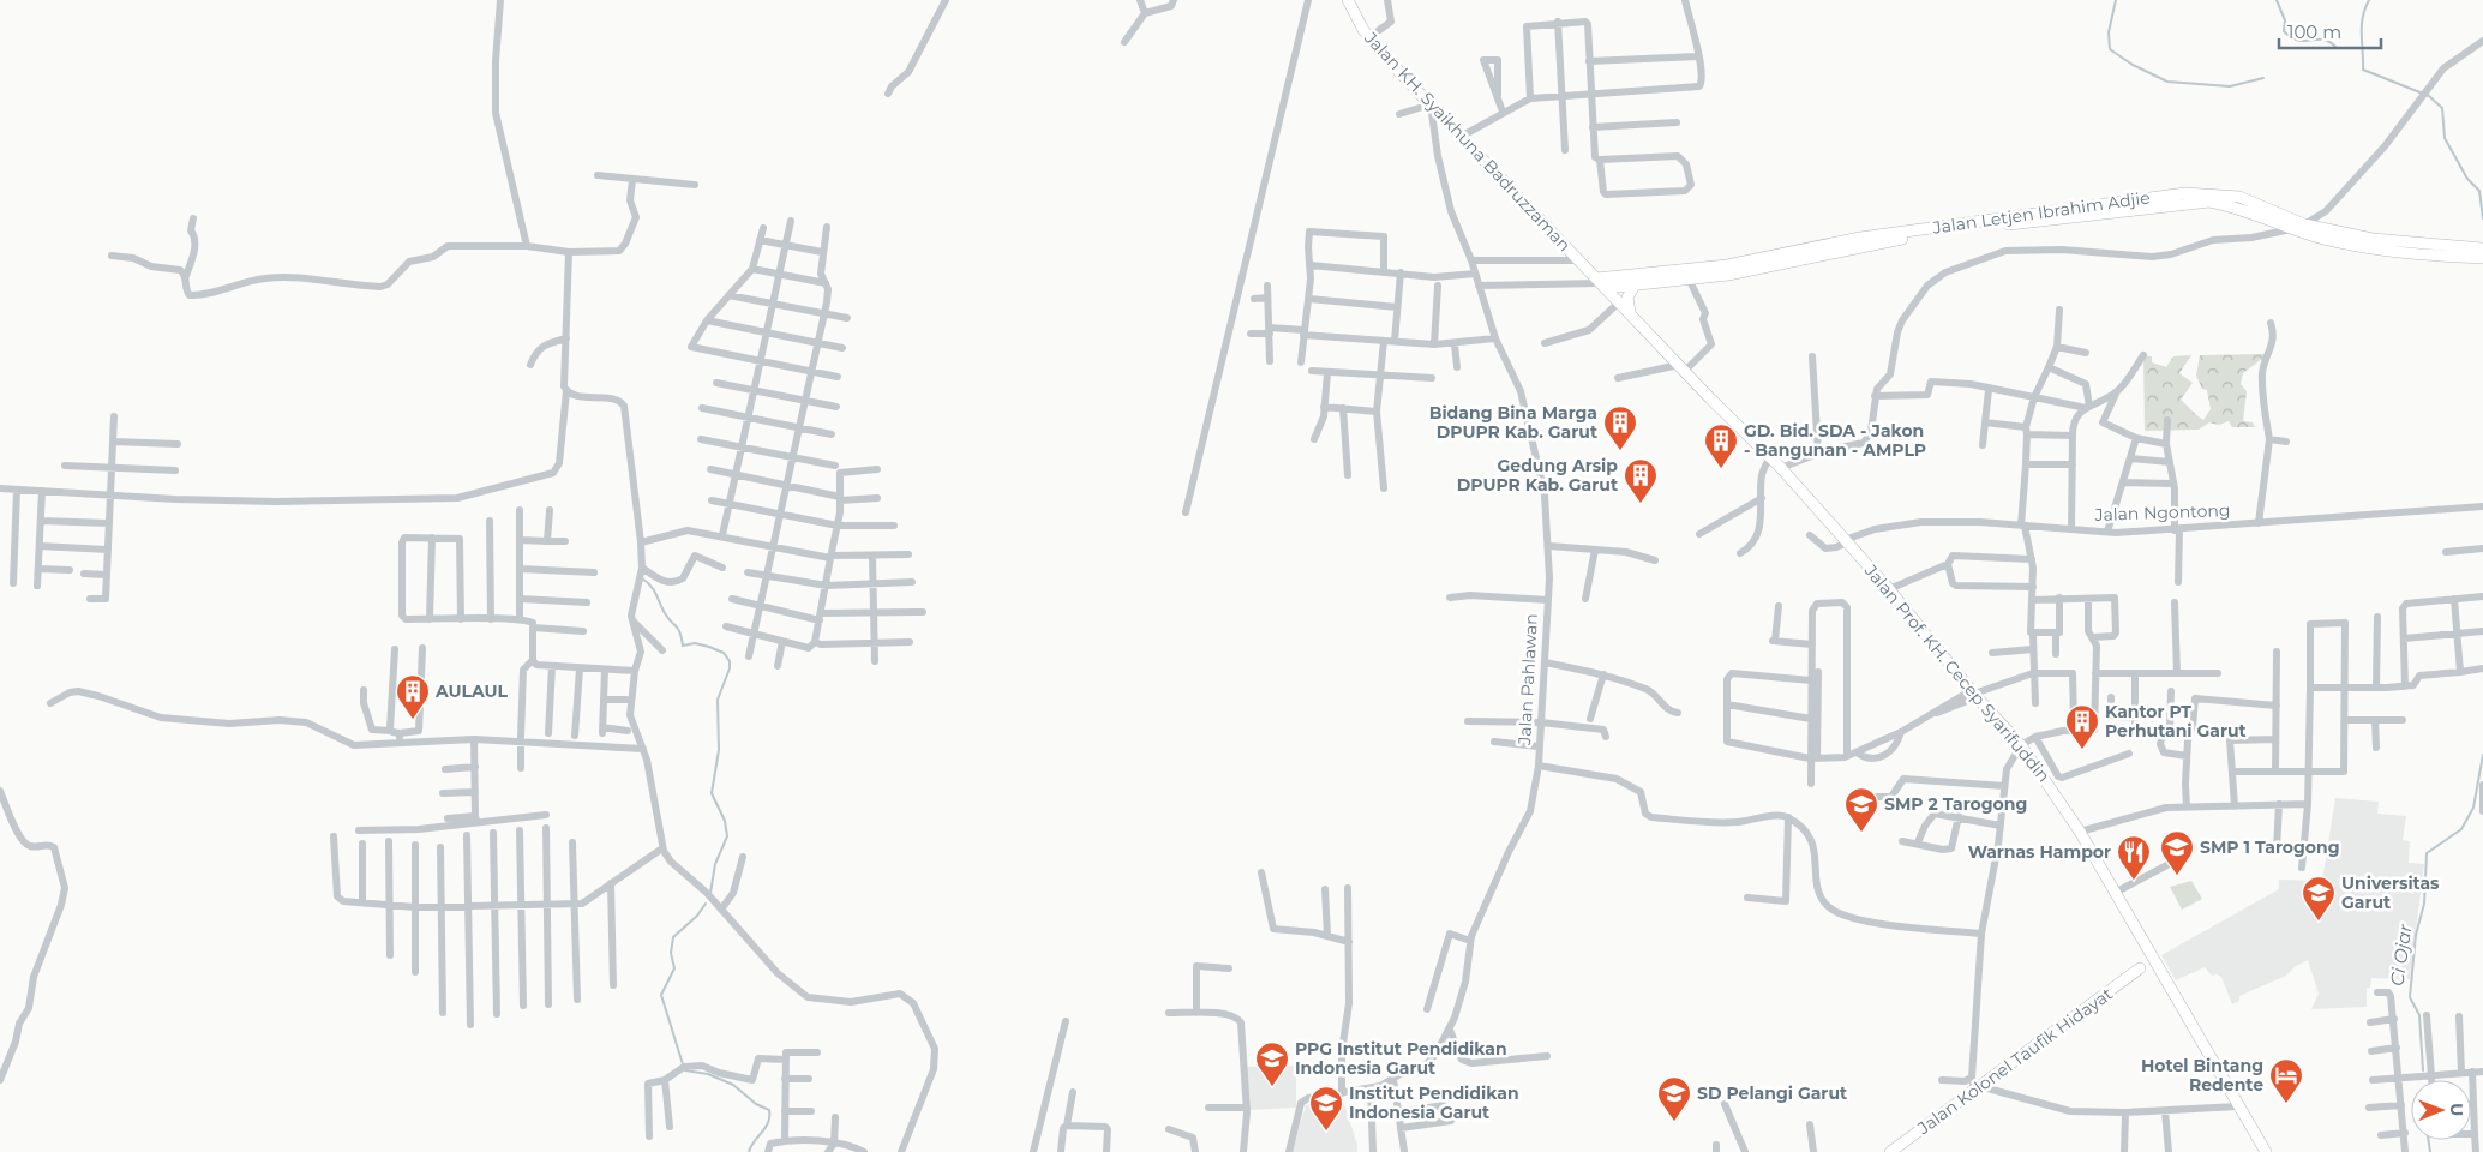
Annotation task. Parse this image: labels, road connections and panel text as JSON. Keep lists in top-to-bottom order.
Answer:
{
  "streets": {
    "street": [
      "Jalan KH. Syaikhuna Badruzzaman",
      "Jalan Letjen Ibrahim Adjie",
      "Jalan Ngontong",
      "Jalan Prof. KH. Cecep Syarifuddin",
      "Jalan Pahlawan",
      "Jalan Kolonel Taufik Hidayat"
    ]
  },
  "crossings": [
    ["Jalan KH. Syaikhuna Badruzzaman", "Jalan Letjen Ibrahim Adjie"],
    ["Jalan KH. Syaikhuna Badruzzaman", "Jalan Prof. KH. Cecep Syarifuddin"],
    ["Jalan KH. Syaikhuna Badruzzaman", "Jalan Pahlawan"],
    ["Jalan Letjen Ibrahim Adjie", "Jalan Prof. KH. Cecep Syarifuddin"],
    ["Jalan Ngontong", "Jalan Prof. KH. Cecep Syarifuddin"]
  ],
  "water": ["Ci Ojar"],
  "places": {
    "building": [
      "Bidang Bina Marga DPUPR Kab. Garut",
      "GD. Bid. SDA - Jakon - Bangunan - AMPLP",
      "Gedung Arsip DPUPR Kab. Garut",
      "AULAUL",
      "Kantor PT Perhutani Garut"
    ],
    "school or university": [
      "SMP 2 Tarogong",
      "SMP 1 Tarogong",
      "Universitas Garut",
      "PPG Institut Pendidikan Indonesia Garut",
      "SD Pelangi Garut",
      "Institut Pendidikan Indonesia Garut"
    ],
    "restaurant": ["Warnas Hampor"],
    "hotel": ["Hotel Bintang Redente"]
  },
  "scale_bar": "100 m",
  "north": "right"
}
